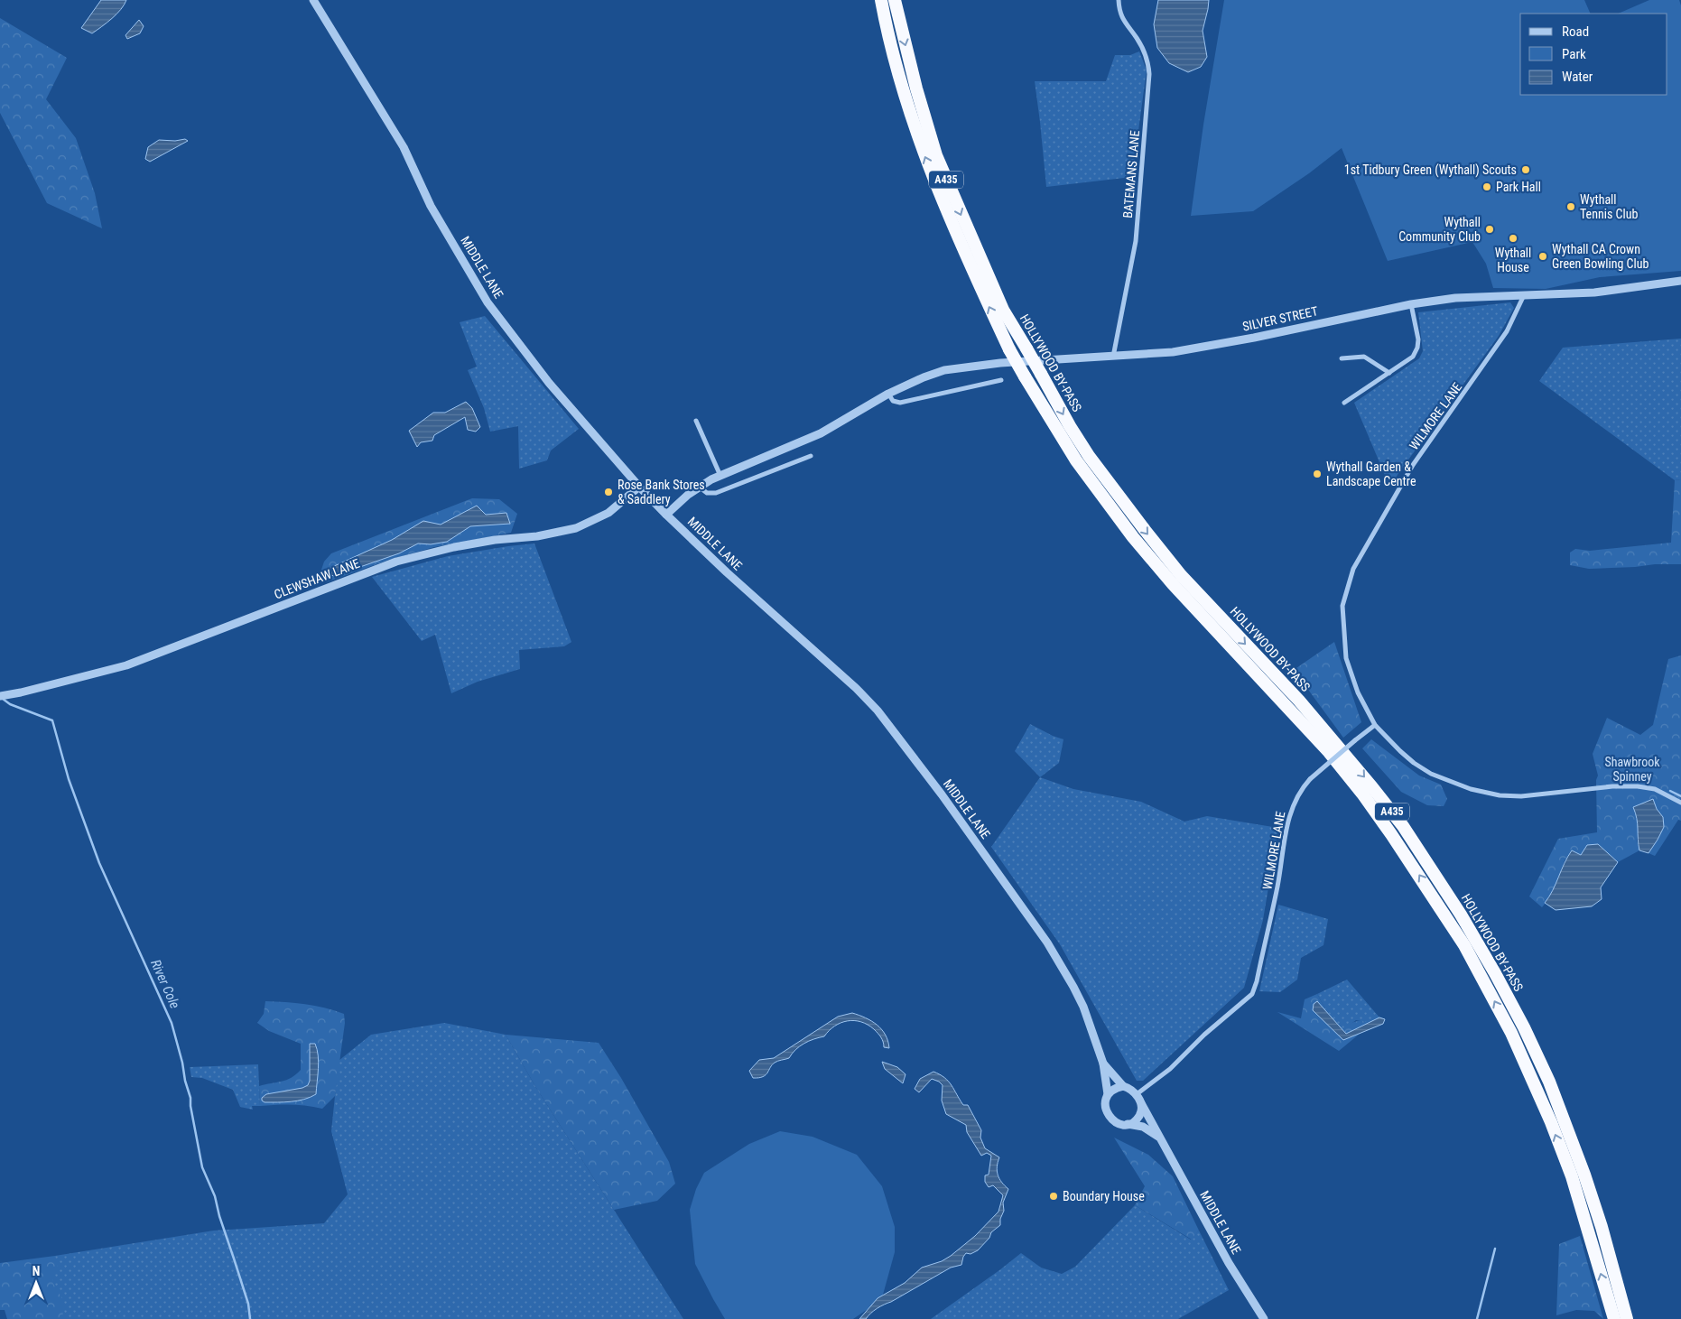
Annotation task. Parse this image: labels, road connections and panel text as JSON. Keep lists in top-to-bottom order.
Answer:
{
  "streets": {
    "highway": ["A435", "HOLLYWOOD BY-PASS"],
    "street": [
      "BATEMANS LANE",
      "MIDDLE LANE",
      "SILVER STREET",
      "WILMORE LANE",
      "CLEWSHAW LANE"
    ]
  },
  "crossings": [
    ["BATEMANS LANE", "SILVER STREET"],
    ["MIDDLE LANE", "SILVER STREET"],
    ["MIDDLE LANE", "WILMORE LANE"],
    ["MIDDLE LANE", "CLEWSHAW LANE"],
    ["SILVER STREET", "WILMORE LANE"]
  ],
  "water": ["River Cole"],
  "parks": ["Shawbrook Spinney"],
  "places": [
    "1st Tidbury Green (Wythall) Scouts",
    "Park Hall",
    "Wythall Tennis Club",
    "Wythall Community Club",
    "Wythall House",
    "Wythall CA Crown Green Bowling Club",
    "Wythall Garden & Landscape Centre",
    "Rose Bank Stores & Saddlery",
    "Boundary House"
  ],
  "legend": ["Road", "Park", "Water"],
  "north": "top"
}
